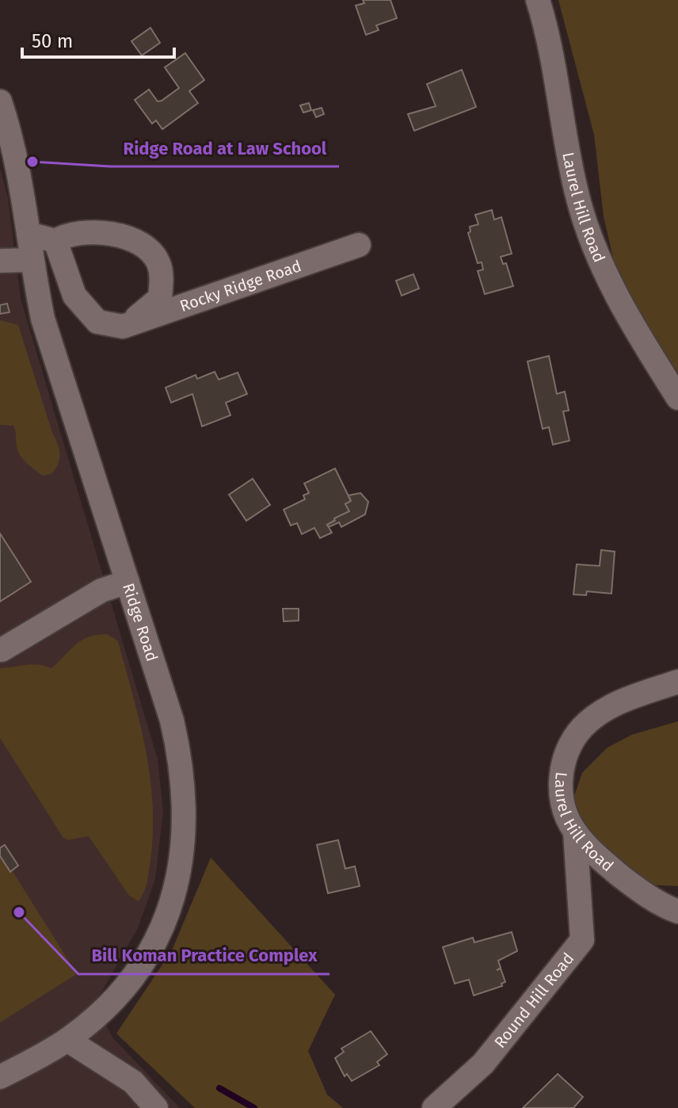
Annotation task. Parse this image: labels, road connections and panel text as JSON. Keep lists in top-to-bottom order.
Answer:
{
  "streets": {
    "street": [
      "Laurel Hill Road",
      "Rocky Ridge Road",
      "Ridge Road",
      "Round Hill Road"
    ]
  },
  "crossings": [
    ["Laurel Hill Road", "Round Hill Road"]
  ],
  "places": ["Ridge Road at Law School", "Bill Koman Practice Complex"],
  "scale_bar": "50 m"
}
